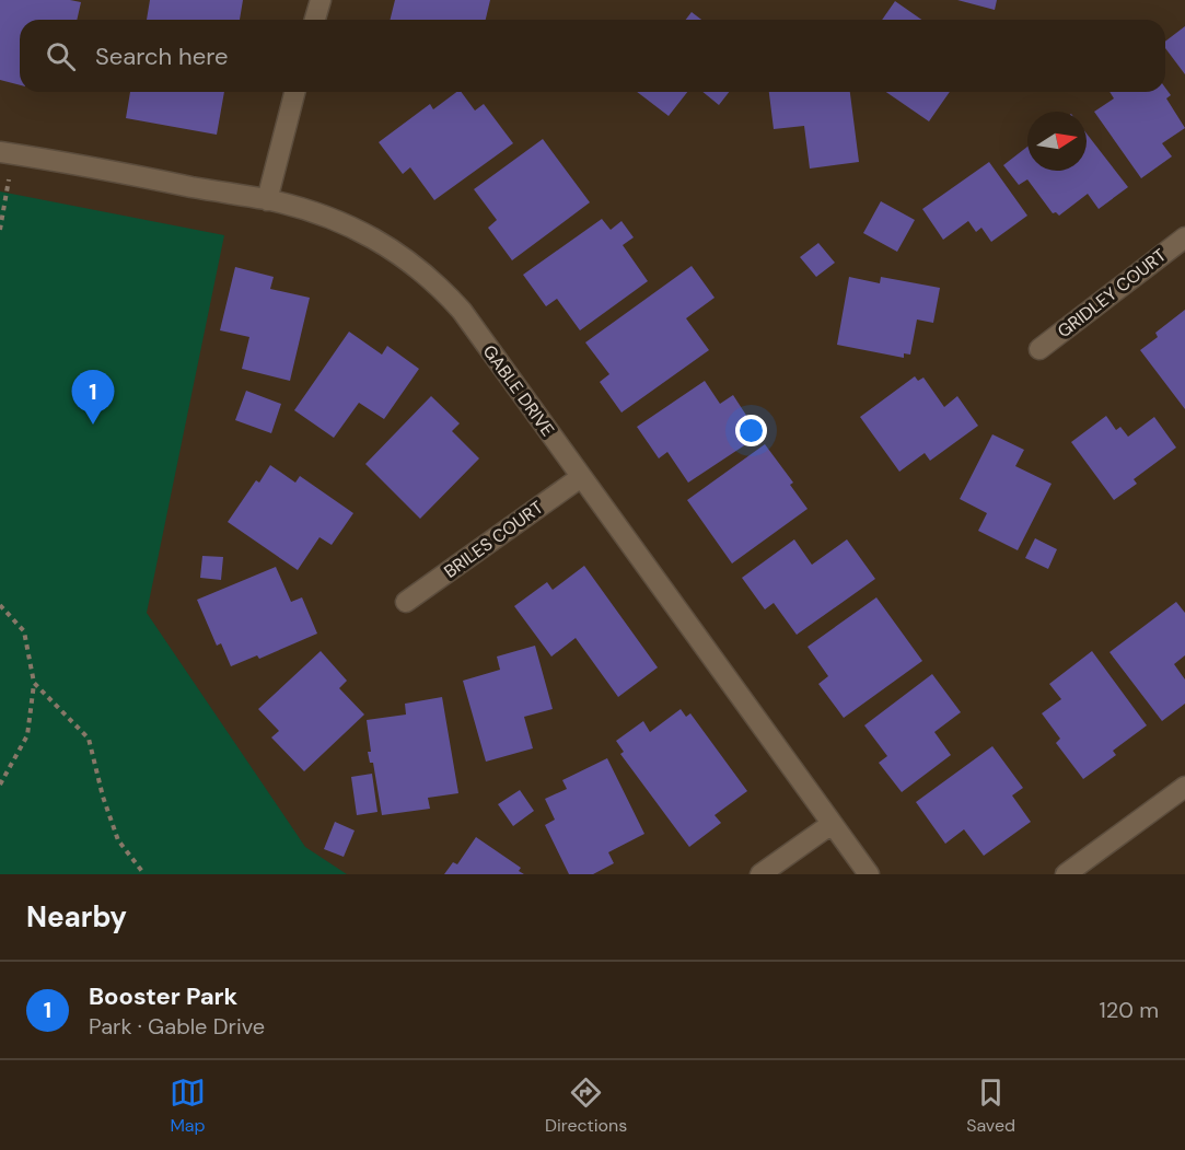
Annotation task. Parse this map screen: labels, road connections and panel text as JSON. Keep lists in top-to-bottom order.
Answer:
{
  "streets": {
    "street": ["GRIDLEY COURT", "GABLE DRIVE", "BRILES COURT"]
  },
  "crossings": [
    ["GABLE DRIVE", "BRILES COURT"]
  ],
  "north": "right",
  "page": {
    "search": "Search here",
    "pins": "1",
    "heading": "Nearby",
    "list": [
      {
        "mark": "1",
        "name": "Booster Park",
        "note": "Park · Gable Drive",
        "value": "120 m"
      }
    ],
    "nav": ["Map", "Directions", "Saved"]
  }
}
